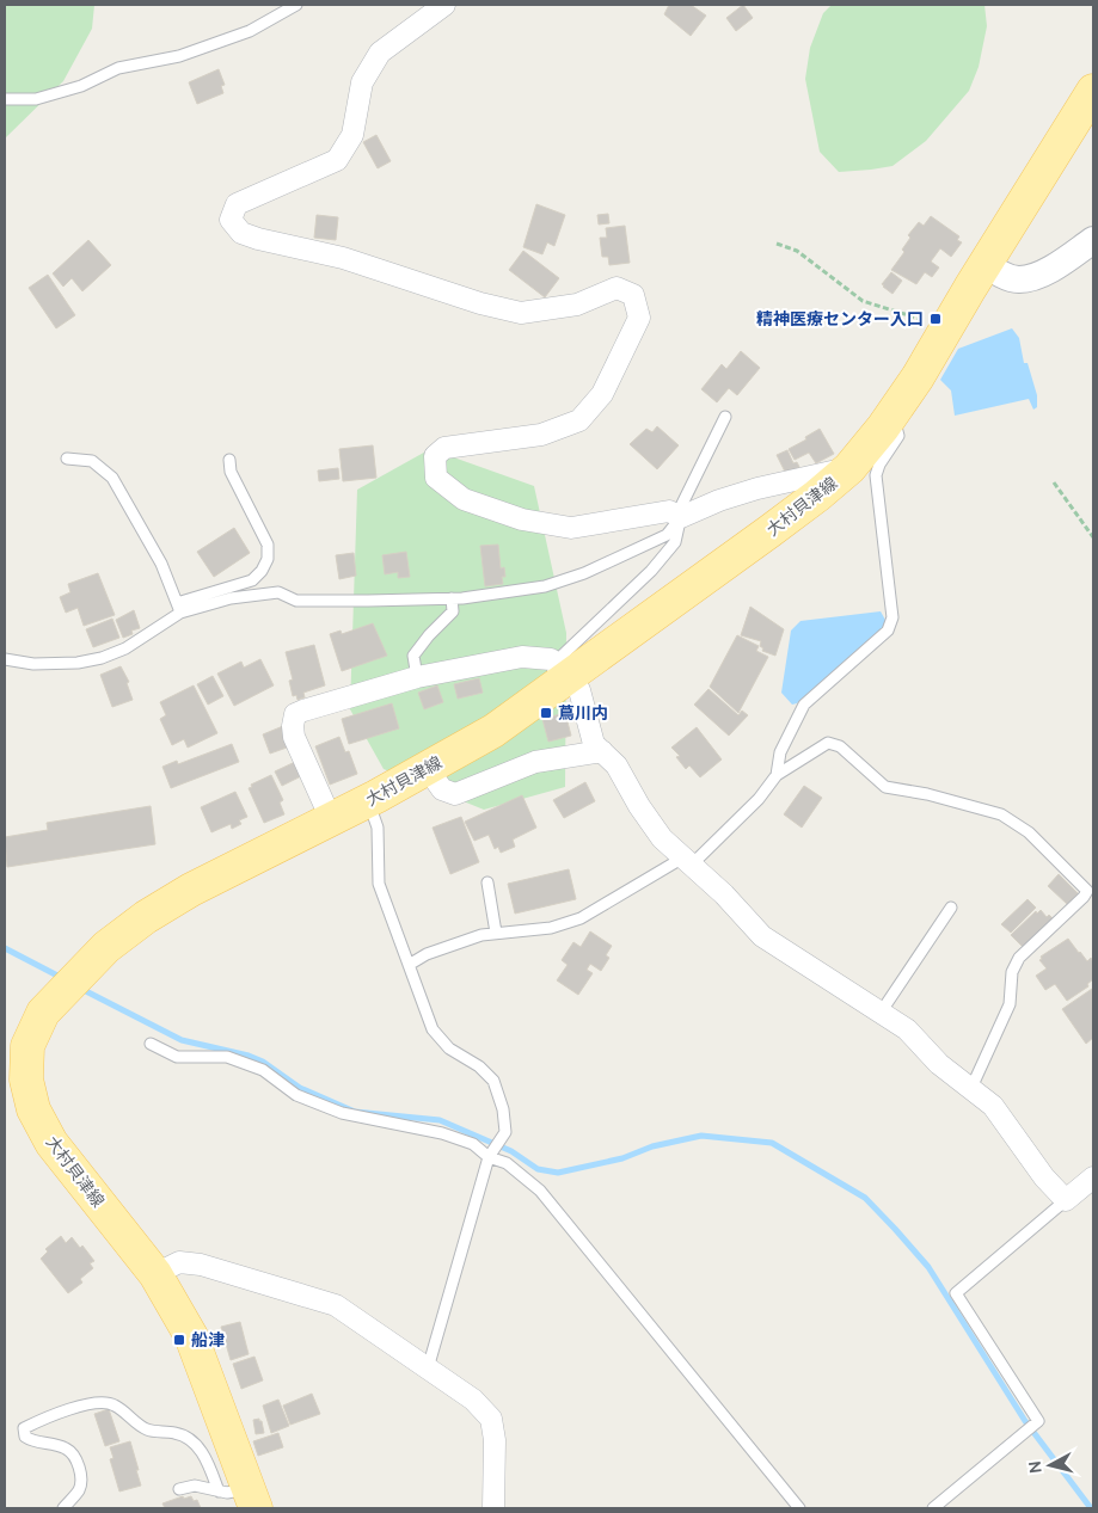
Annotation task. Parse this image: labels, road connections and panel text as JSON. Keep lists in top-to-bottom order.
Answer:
{
  "streets": {
    "main road": ["大村貝津線"]
  },
  "places": {
    "transit": ["精神医療センター入口", "蔦川内", "船津"]
  },
  "north": "left"
}
